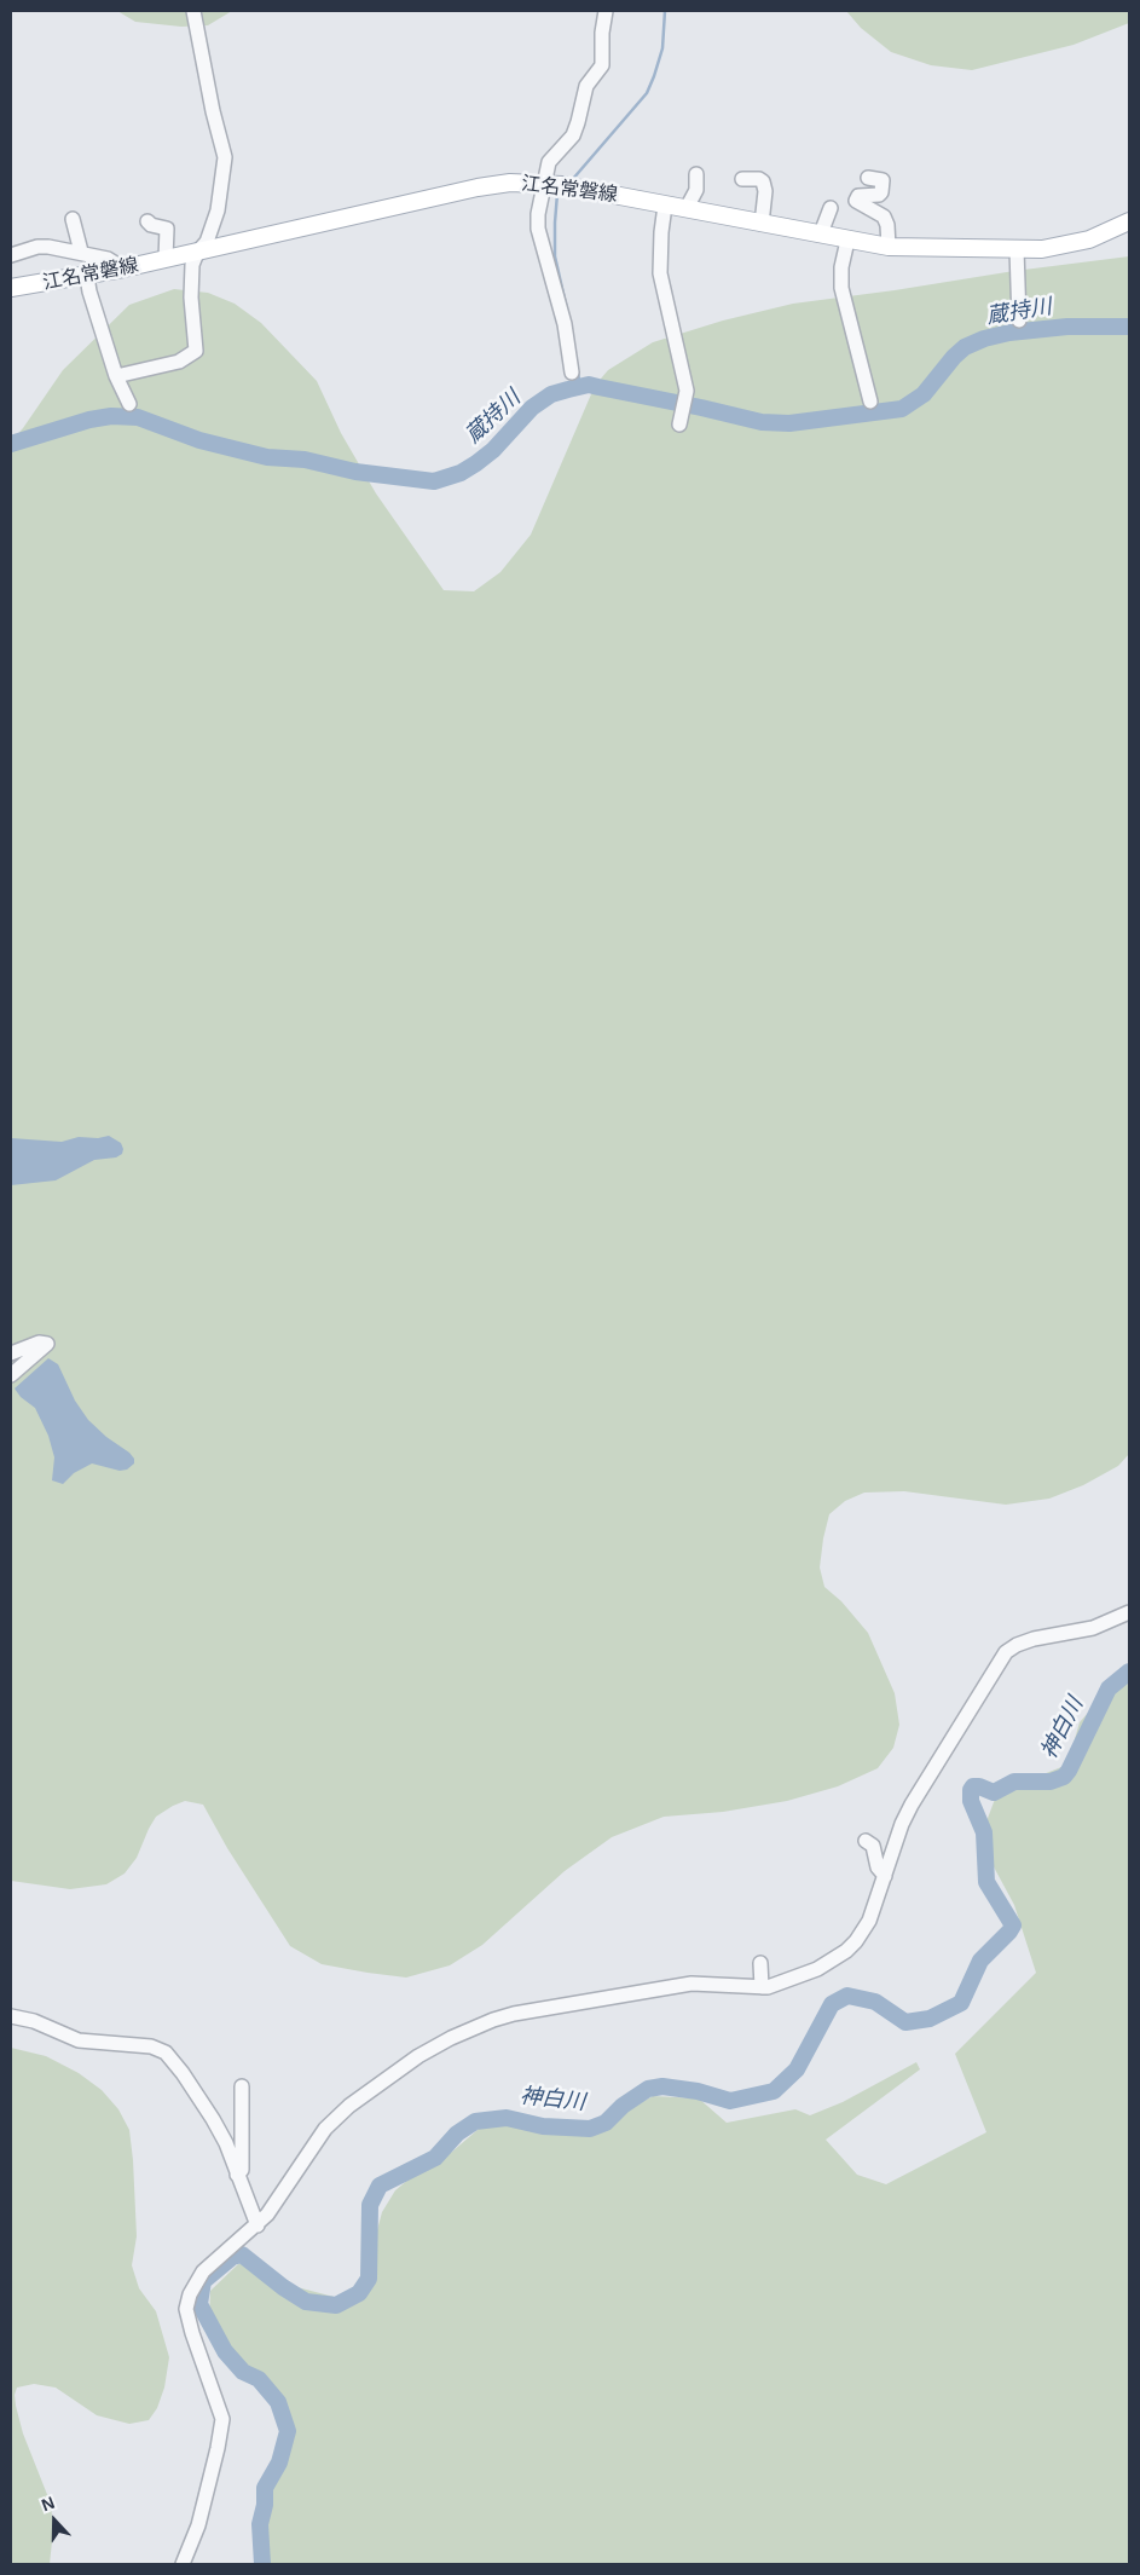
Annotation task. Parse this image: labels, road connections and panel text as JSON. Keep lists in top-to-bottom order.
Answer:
{
  "streets": {
    "main road": ["江名常磐線"]
  },
  "water": ["蔵持川", "神白川"],
  "north": "top"
}
